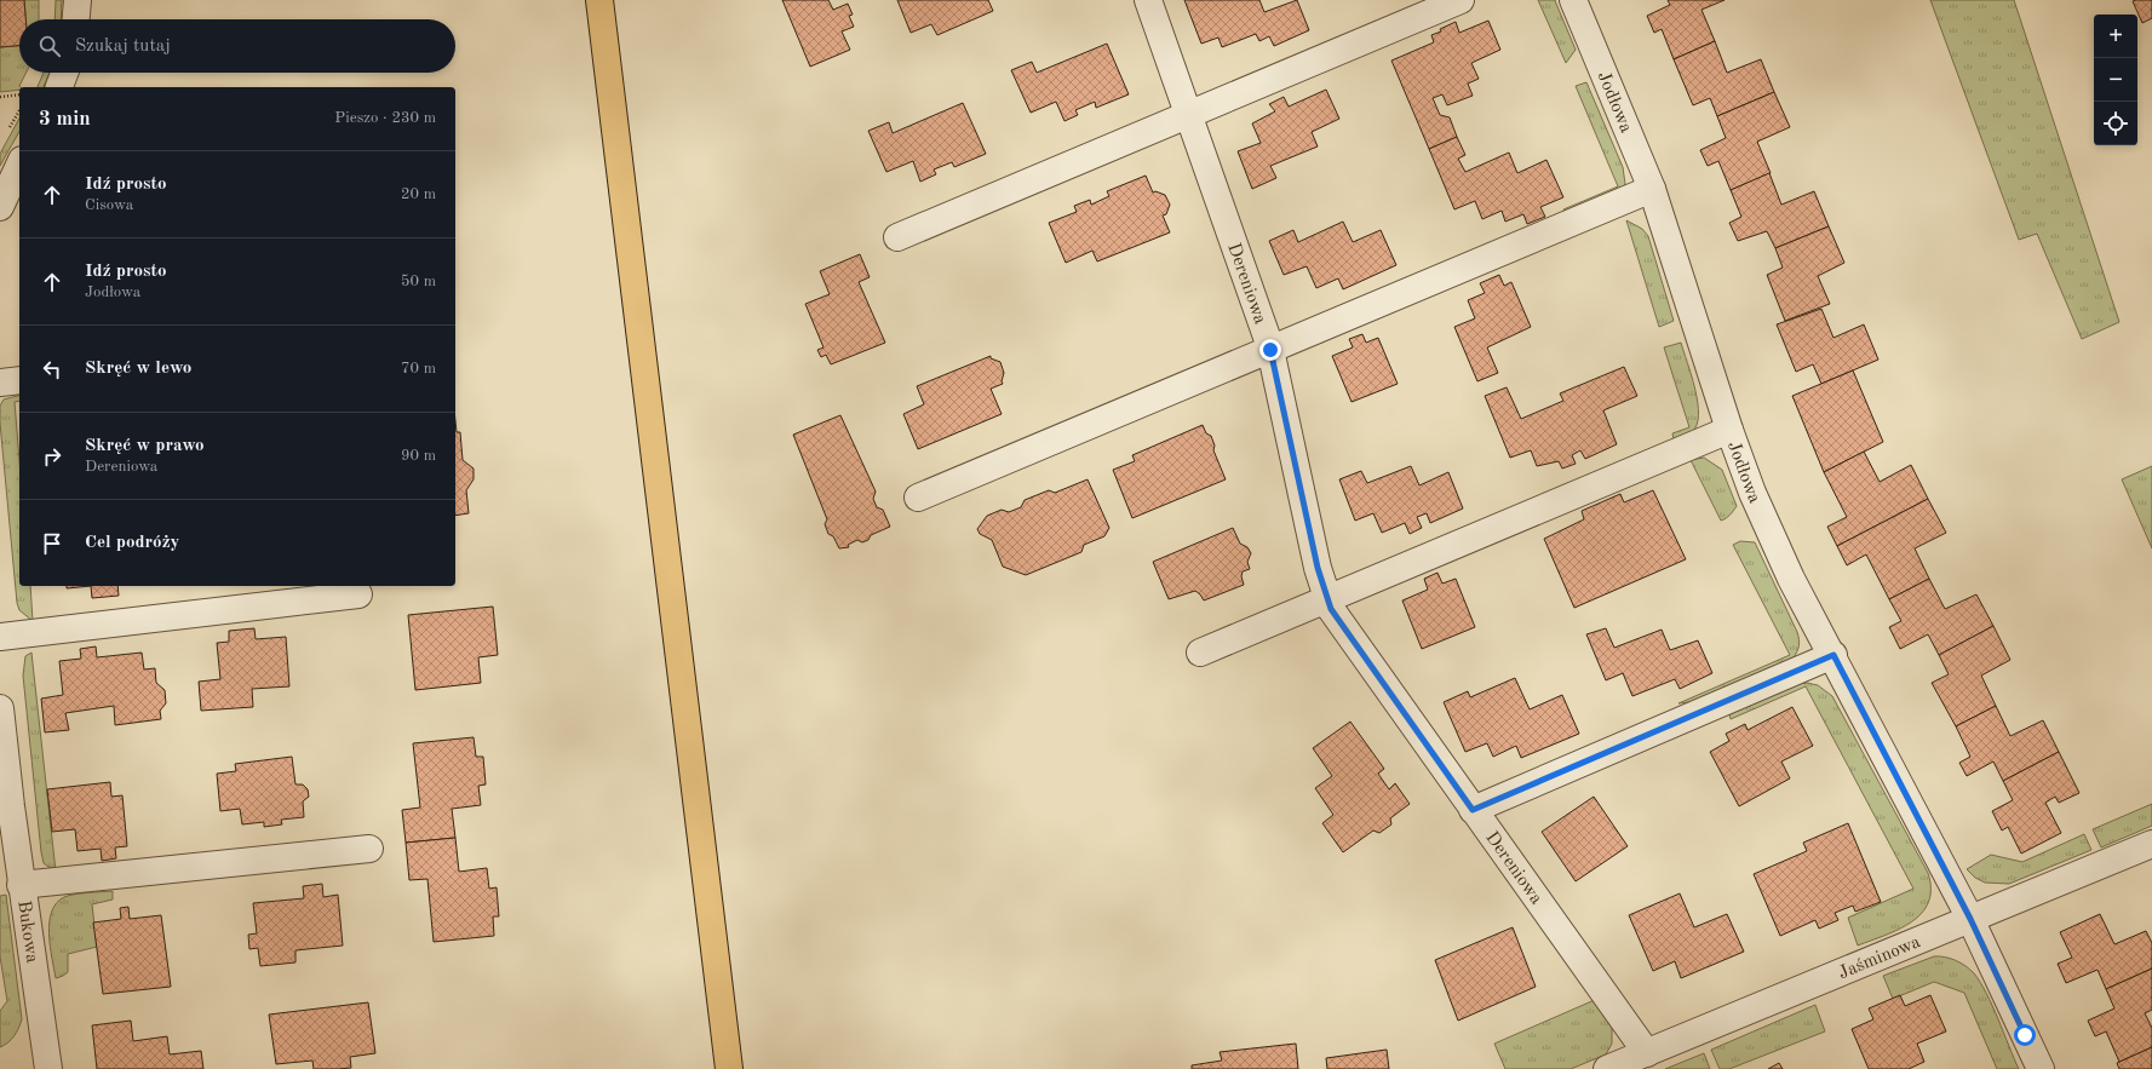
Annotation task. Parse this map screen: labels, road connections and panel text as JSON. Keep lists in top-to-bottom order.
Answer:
{
  "streets": {
    "street": [
      "Jodłowa",
      "Dereniowa",
      "Bukowa",
      "Jaśminowa"
    ]
  },
  "crossings": [
    ["Jodłowa", "Jaśminowa"],
    ["Dereniowa", "Jaśminowa"]
  ],
  "page": {
    "map_buttons": ["+", "−"],
    "search": "Szukaj tutaj",
    "heading": ["3 min", "Pieszo · 230 m"],
    "list": [
      ["Idź prosto", "Cisowa", "20 m"],
      ["Idź prosto", "Jodłowa", "50 m"],
      ["Skręć w lewo", "70 m"],
      ["Skręć w prawo", "Dereniowa", "90 m"],
      "Cel podróży"
    ]
  }
}
